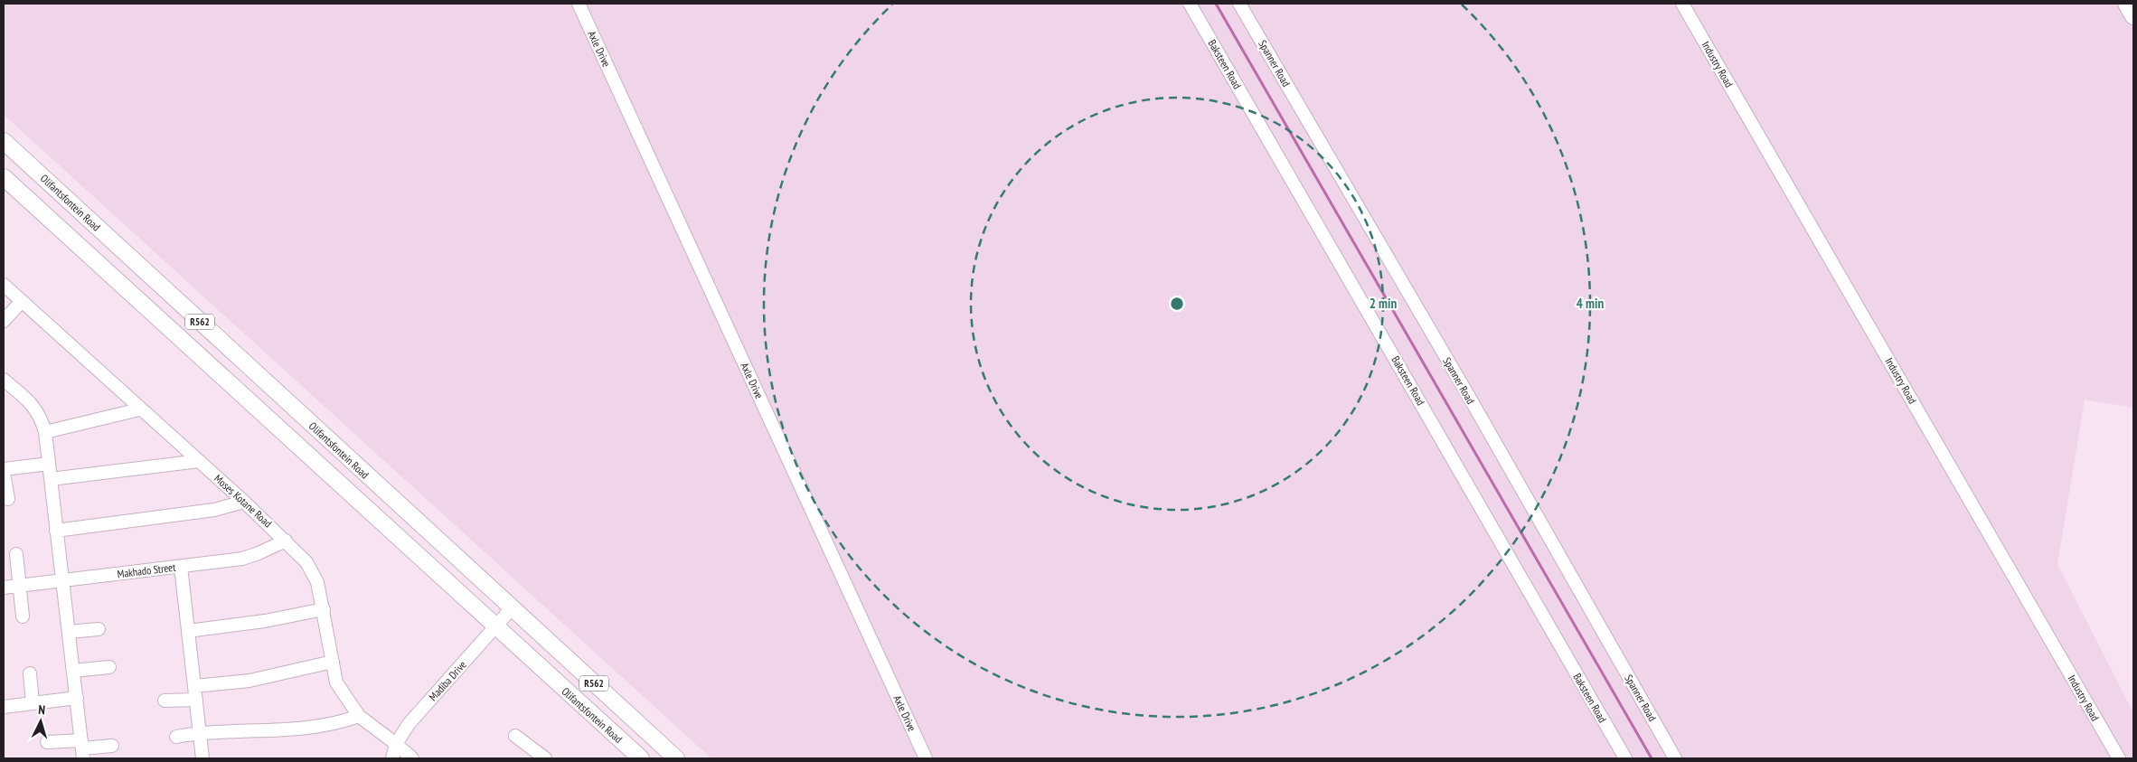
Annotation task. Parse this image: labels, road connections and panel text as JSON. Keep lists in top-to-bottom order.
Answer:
{
  "streets": {
    "main road": ["Olifantsfontein Road", "R562"],
    "street": [
      "Axle Drive",
      "Spanner Road",
      "Baksteen Road",
      "Industry Road",
      "Moses Kotane Road",
      "Makhado Street",
      "Madiba Drive"
    ]
  },
  "crossings": [
    ["Olifantsfontein Road", "Madiba Drive"],
    ["Moses Kotane Road", "Makhado Street"],
    ["Moses Kotane Road", "Madiba Drive"]
  ],
  "north": "top",
  "rings": ["2 min", "4 min"]
}
